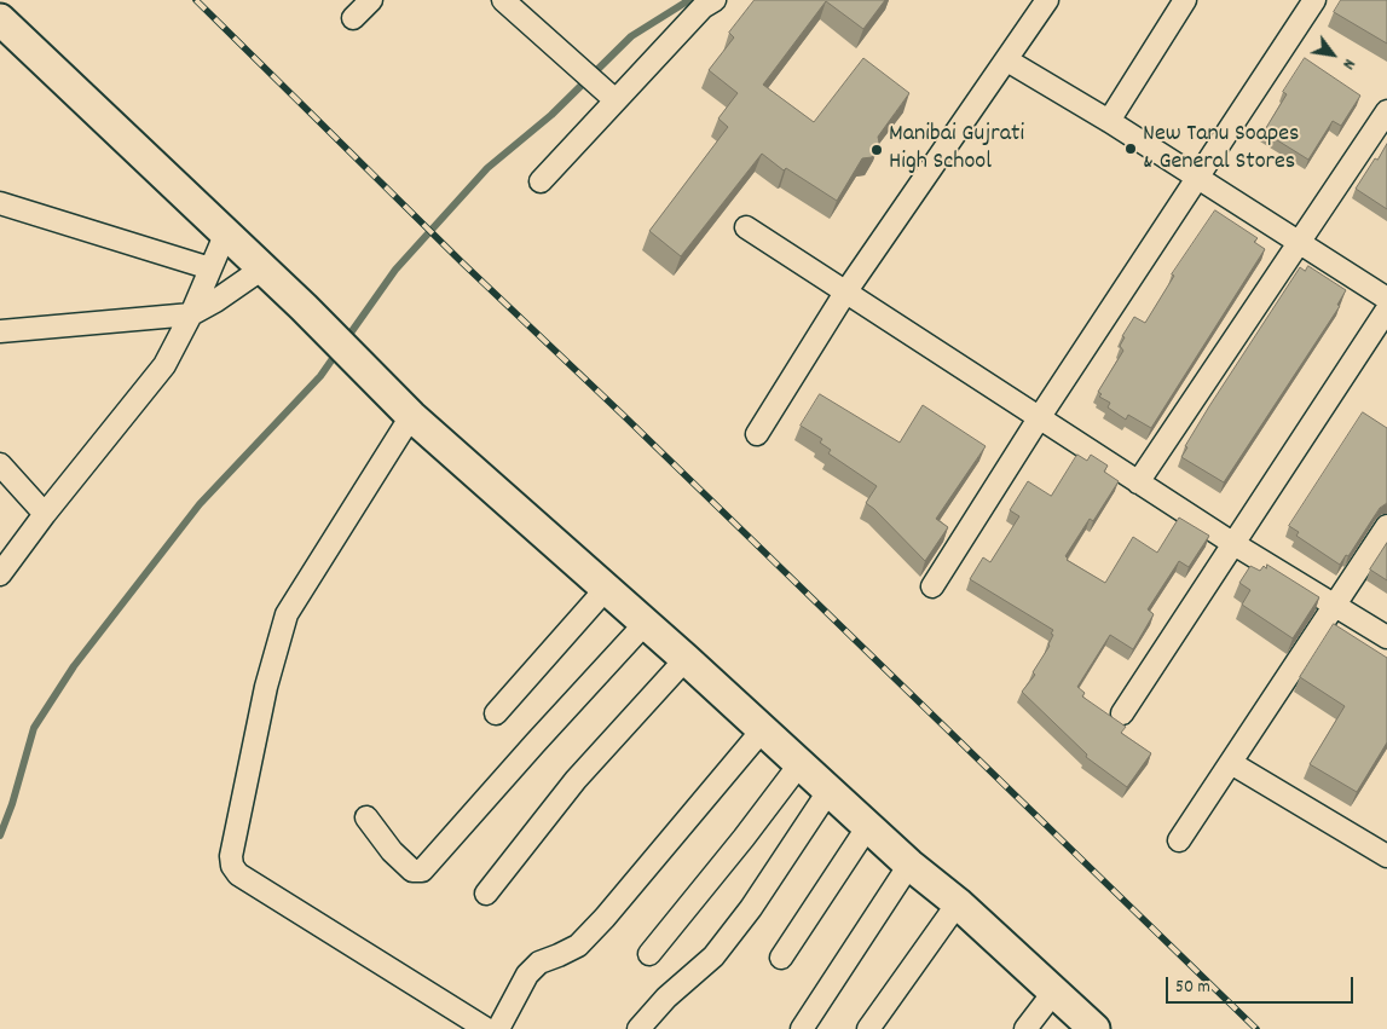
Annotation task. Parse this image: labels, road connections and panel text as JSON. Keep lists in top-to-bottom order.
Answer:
{
  "places": ["New Tanu Soapes & General Stores", "Manibai Gujrati High School"],
  "scale_bar": "50 m",
  "north": "bottom right"
}
